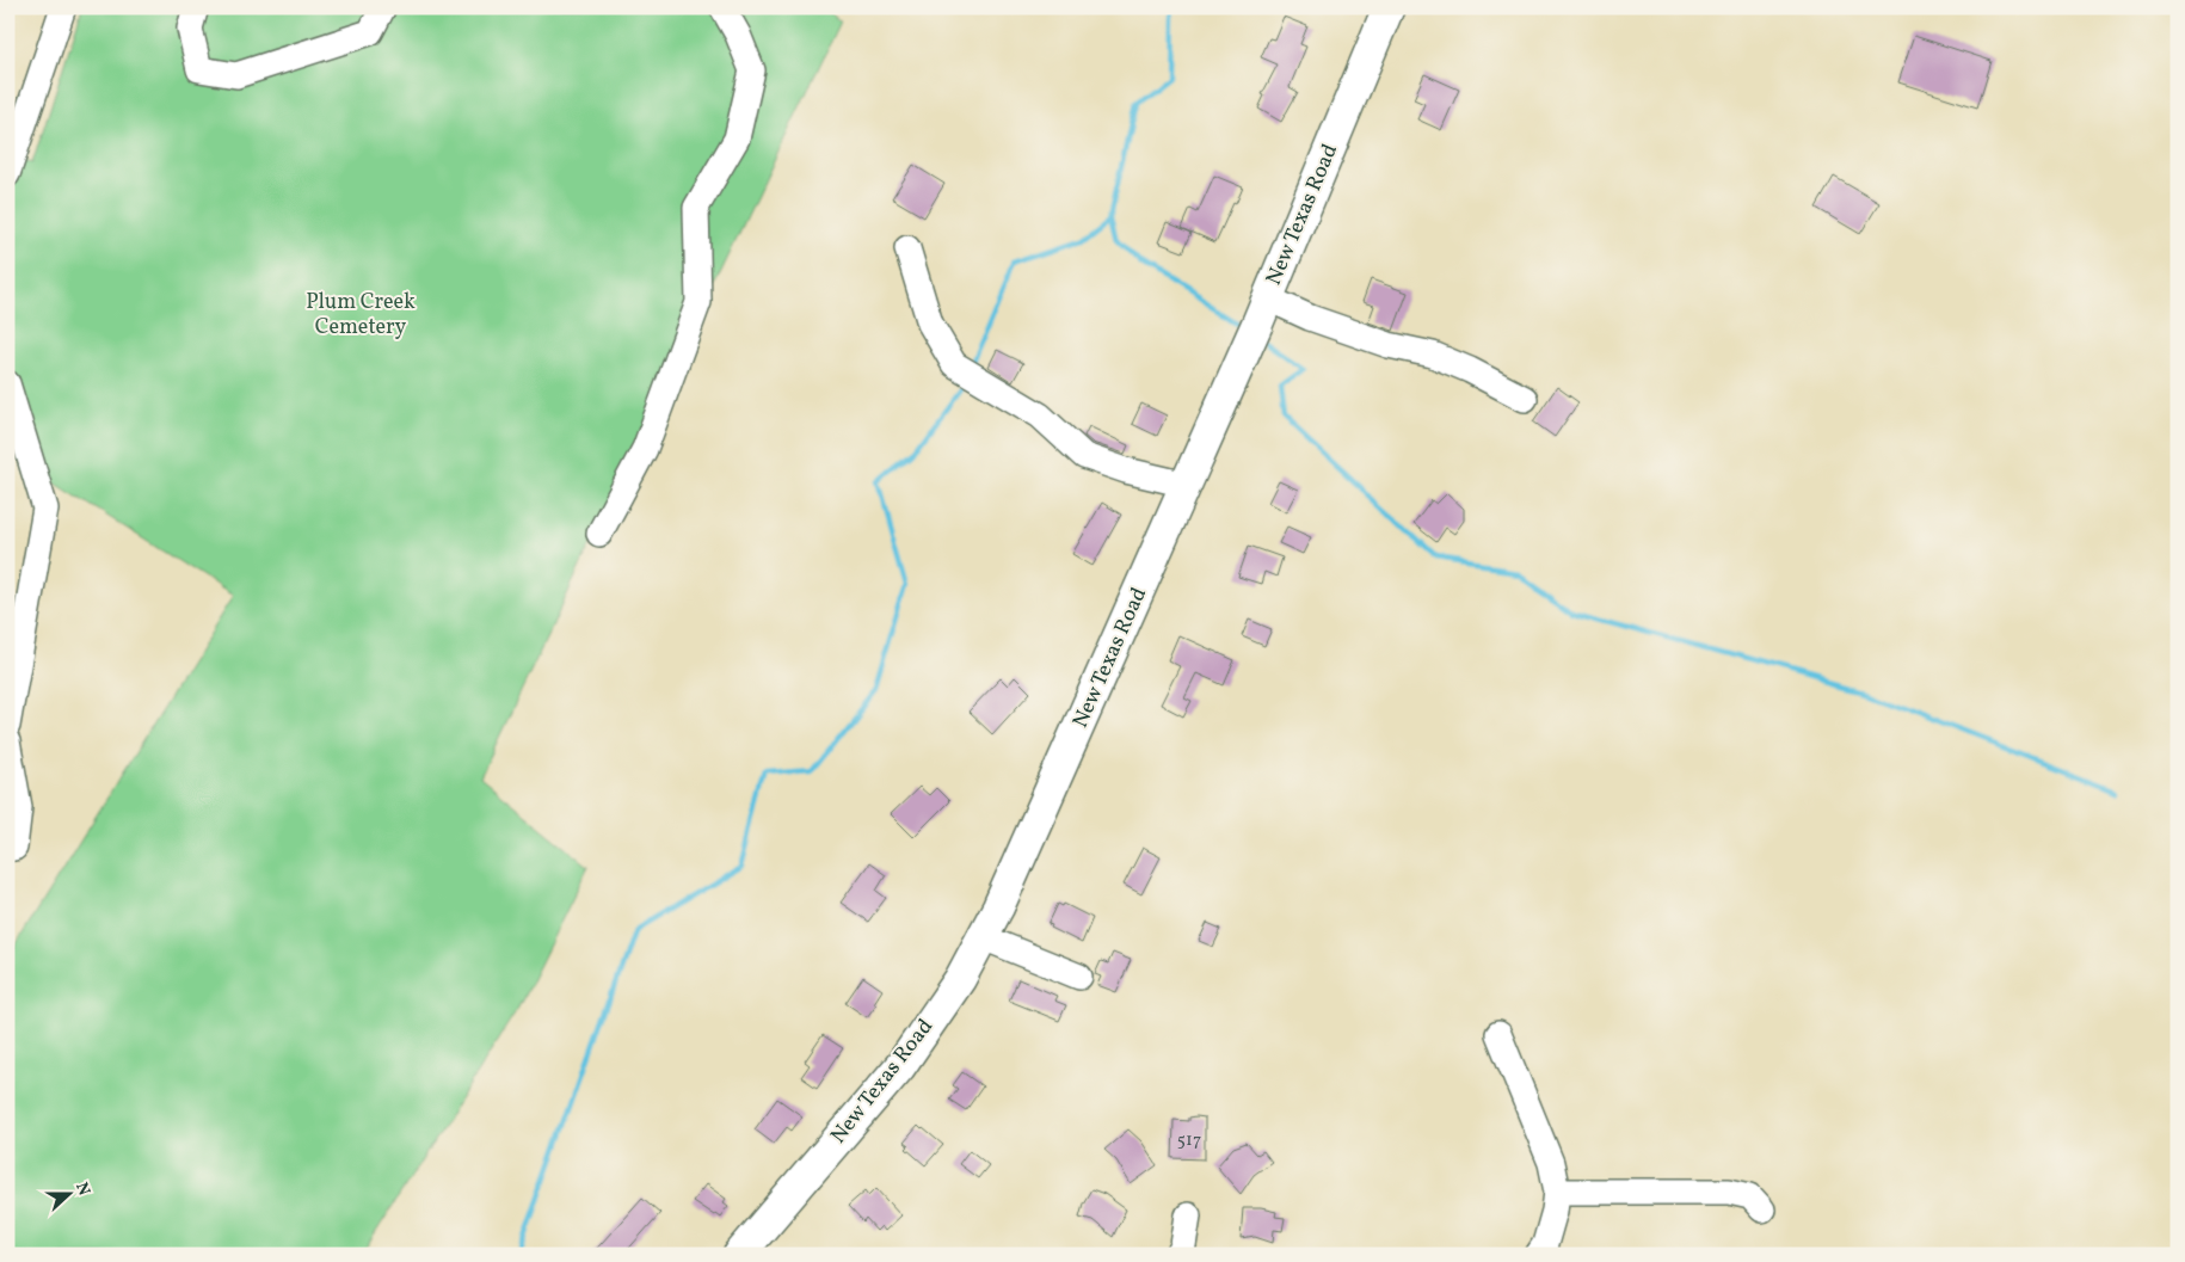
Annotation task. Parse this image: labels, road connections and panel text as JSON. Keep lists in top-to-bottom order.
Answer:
{
  "streets": {
    "main road": ["New Texas Road"]
  },
  "parks": ["Plum Creek Cemetery"],
  "house_numbers": ["517"],
  "north": "right"
}
